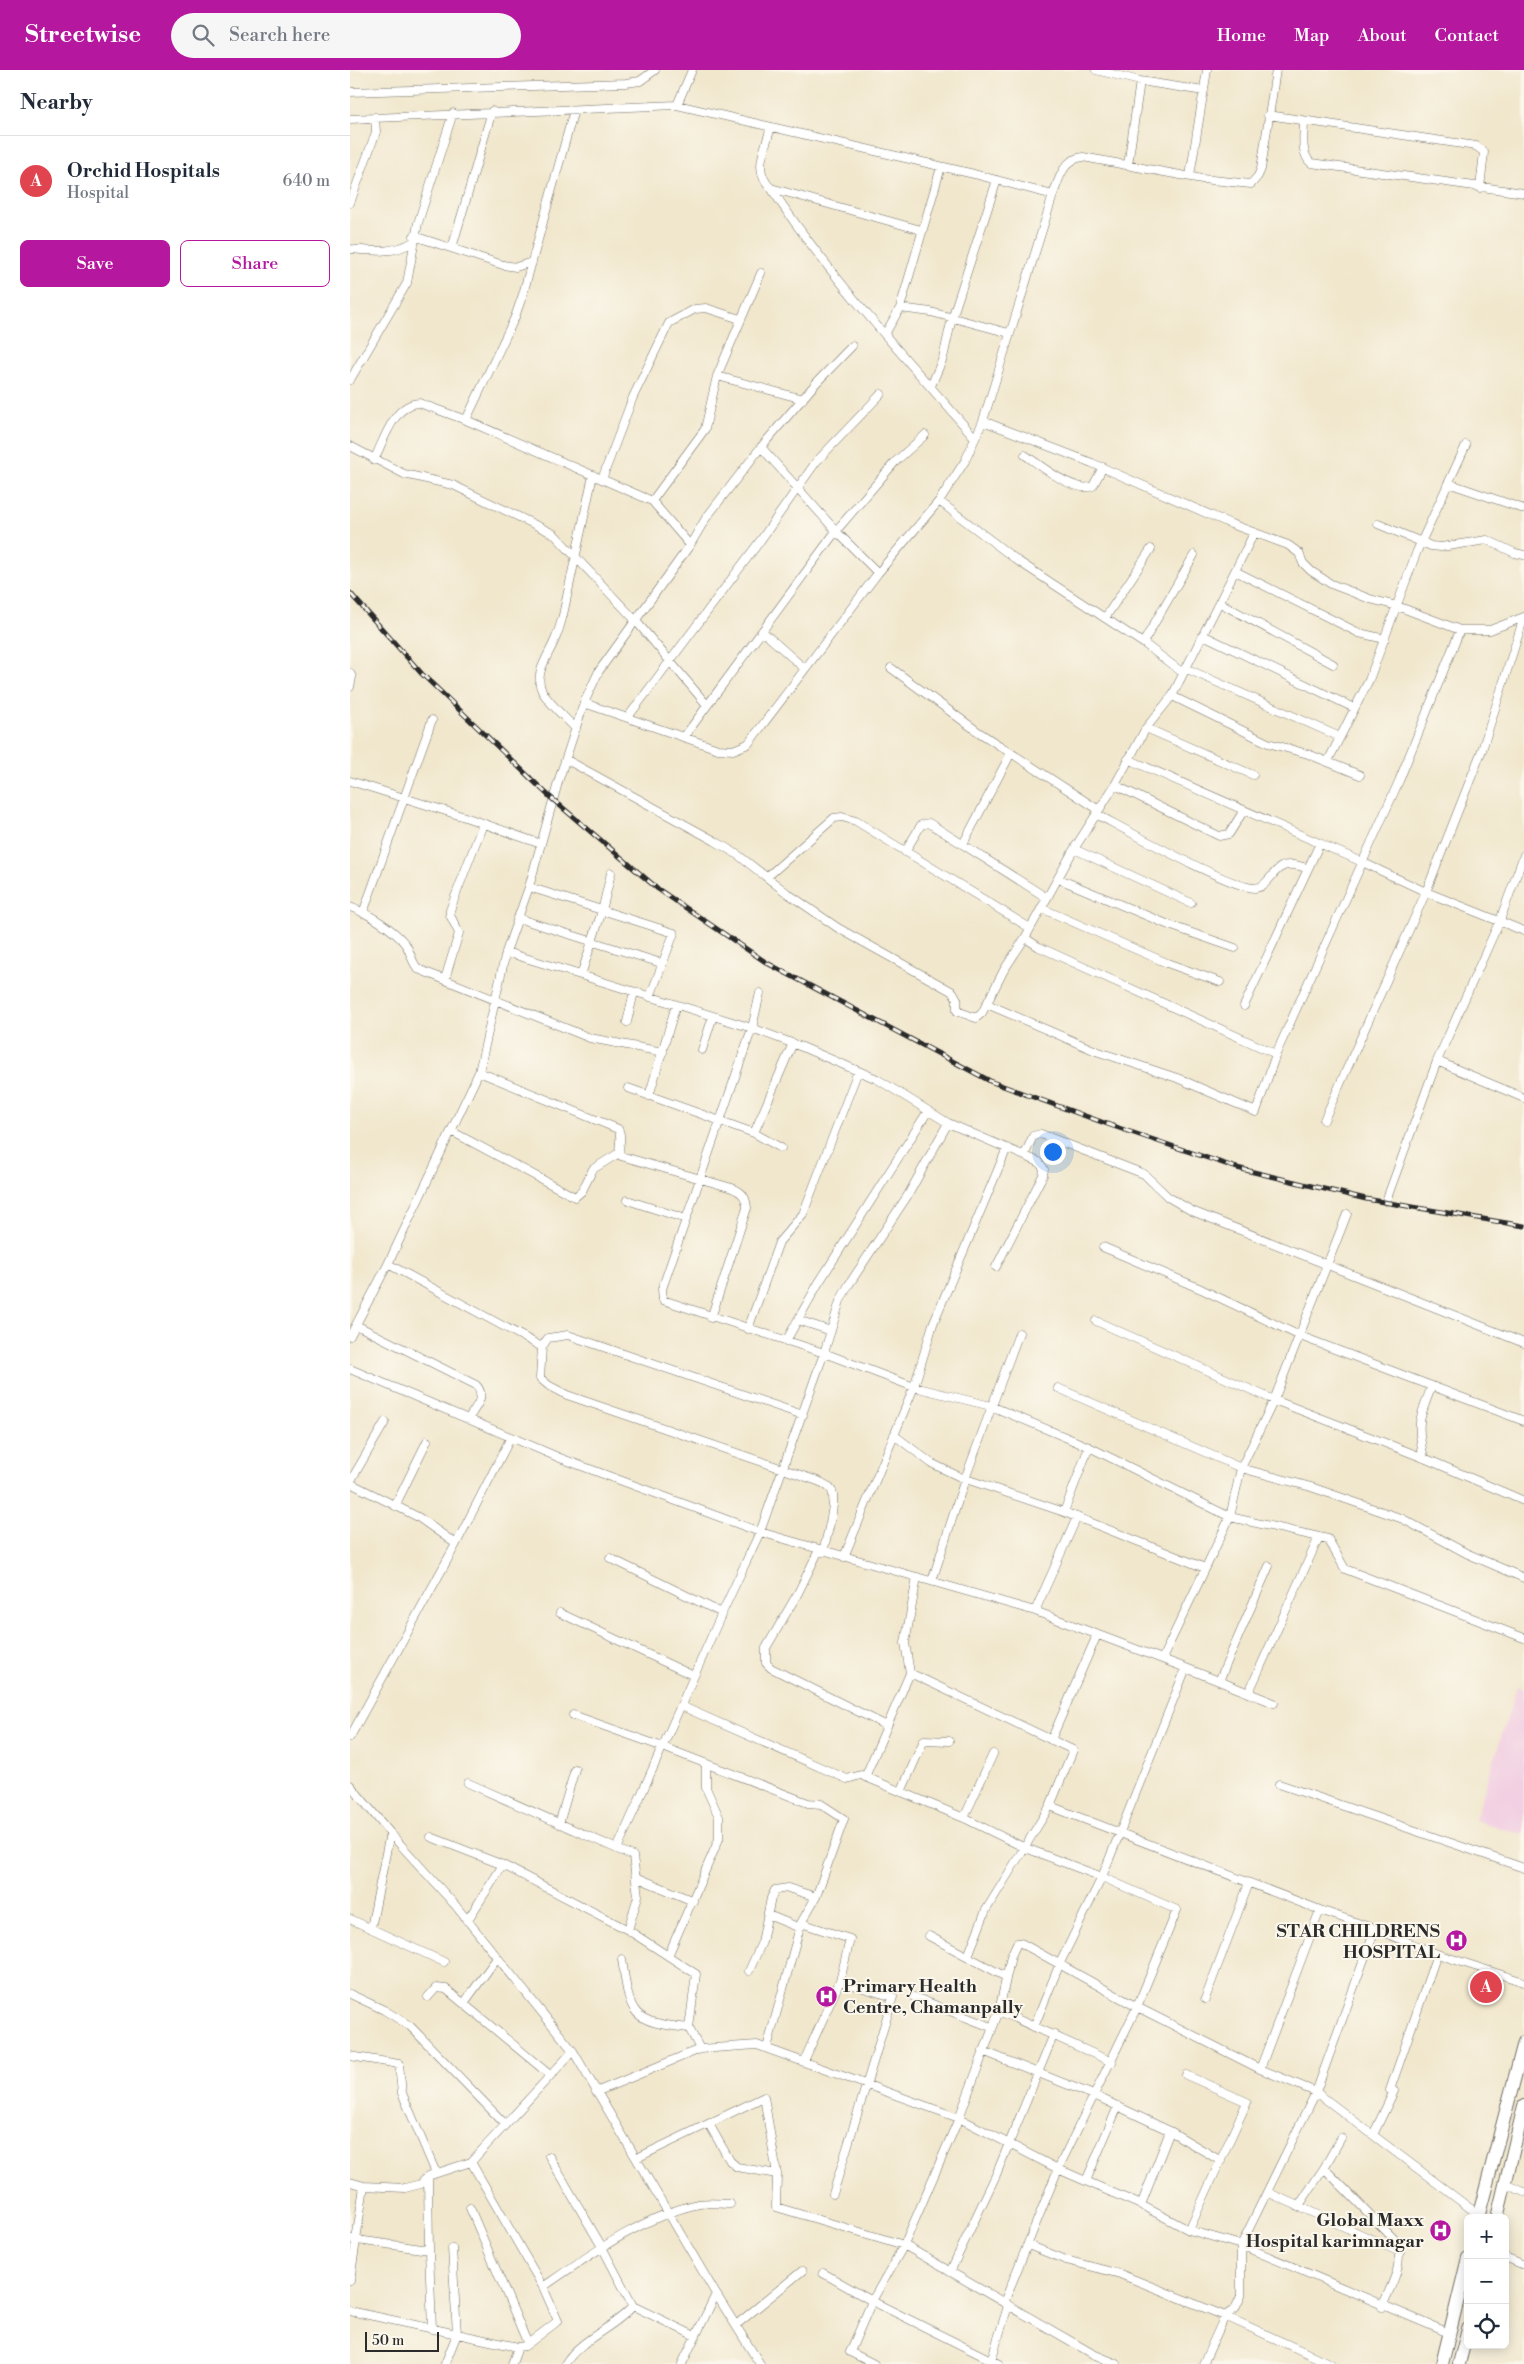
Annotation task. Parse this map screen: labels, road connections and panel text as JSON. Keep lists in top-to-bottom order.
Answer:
{
  "places": {
    "hospital": ["STAR CHILDRENS HOSPITAL", "Primary Health Centre, Chamanpally", "Global Maxx Hospital karimnagar"]
  },
  "scale_bar": "50 m",
  "page": {
    "header": "Streetwise",
    "search": "Search here",
    "nav": [
      "Home",
      "Map",
      "About",
      "Contact"
    ],
    "heading": "Nearby",
    "list": [
      {
        "mark": "A",
        "name": "Orchid Hospitals",
        "note": "Hospital",
        "value": "640 m"
      }
    ],
    "buttons": ["Save", "Share"],
    "pins": "A",
    "map_buttons": ["+", "−"],
    "scale": "50 m"
  }
}
